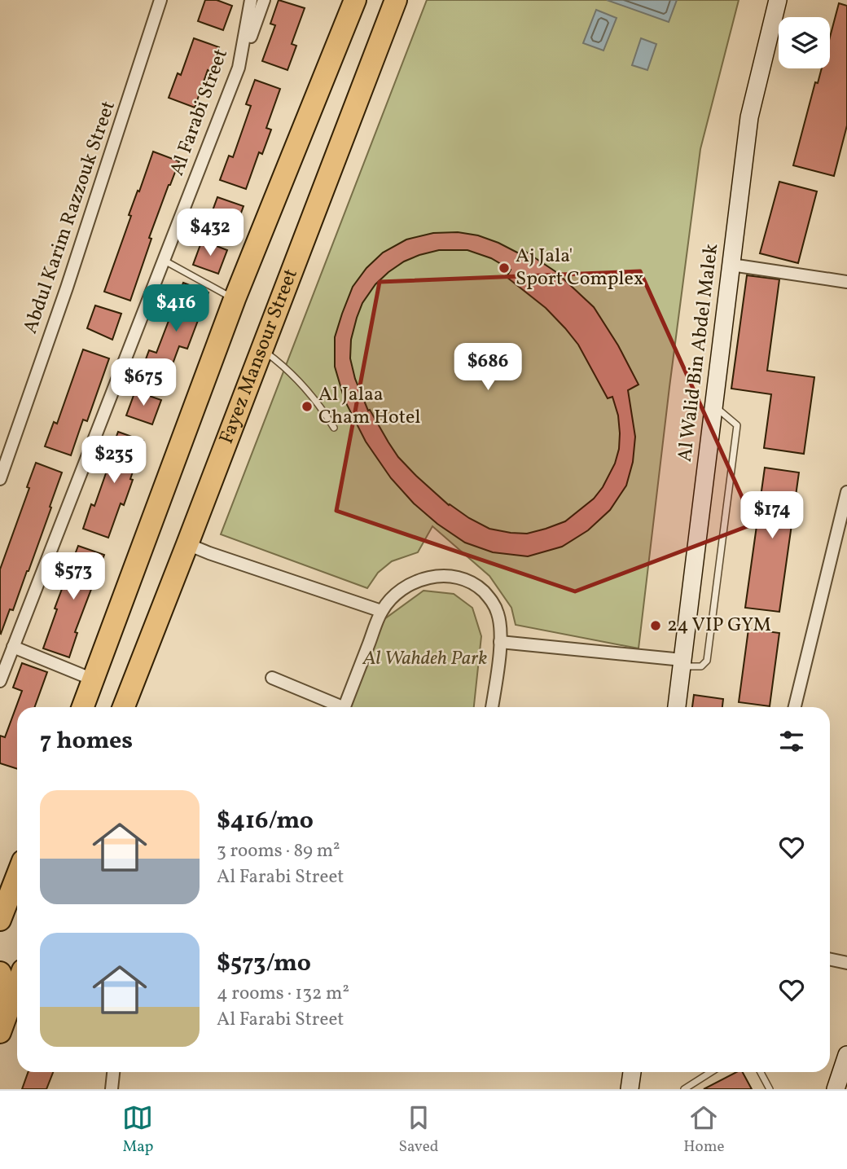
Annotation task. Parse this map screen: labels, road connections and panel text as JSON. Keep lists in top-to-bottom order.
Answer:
{
  "streets": {
    "highway": ["Fayez Mansour Street"],
    "main road": ["Al Walid Bin Abdel Malek"],
    "street": ["Al Farabi Street", "Abdul Karim Razzouk Street"]
  },
  "parks": ["Al Wahdeh Park"],
  "places": ["Aj Jala' Sport Complex", "Al Jalaa Cham Hotel", "24 VIP GYM"],
  "page": {
    "price": [
      "$432",
      "$416",
      "$686",
      "$675",
      "$235",
      "$174",
      "$573"
    ],
    "heading": "7 homes",
    "list": [
      {
        "name": "$416/mo",
        "note": "3 rooms · 89 m² · Al Farabi Street"
      },
      {
        "name": "$573/mo",
        "note": "4 rooms · 132 m² · Al Farabi Street"
      }
    ],
    "tabs": ["Map", "Saved", "Home"]
  }
}
